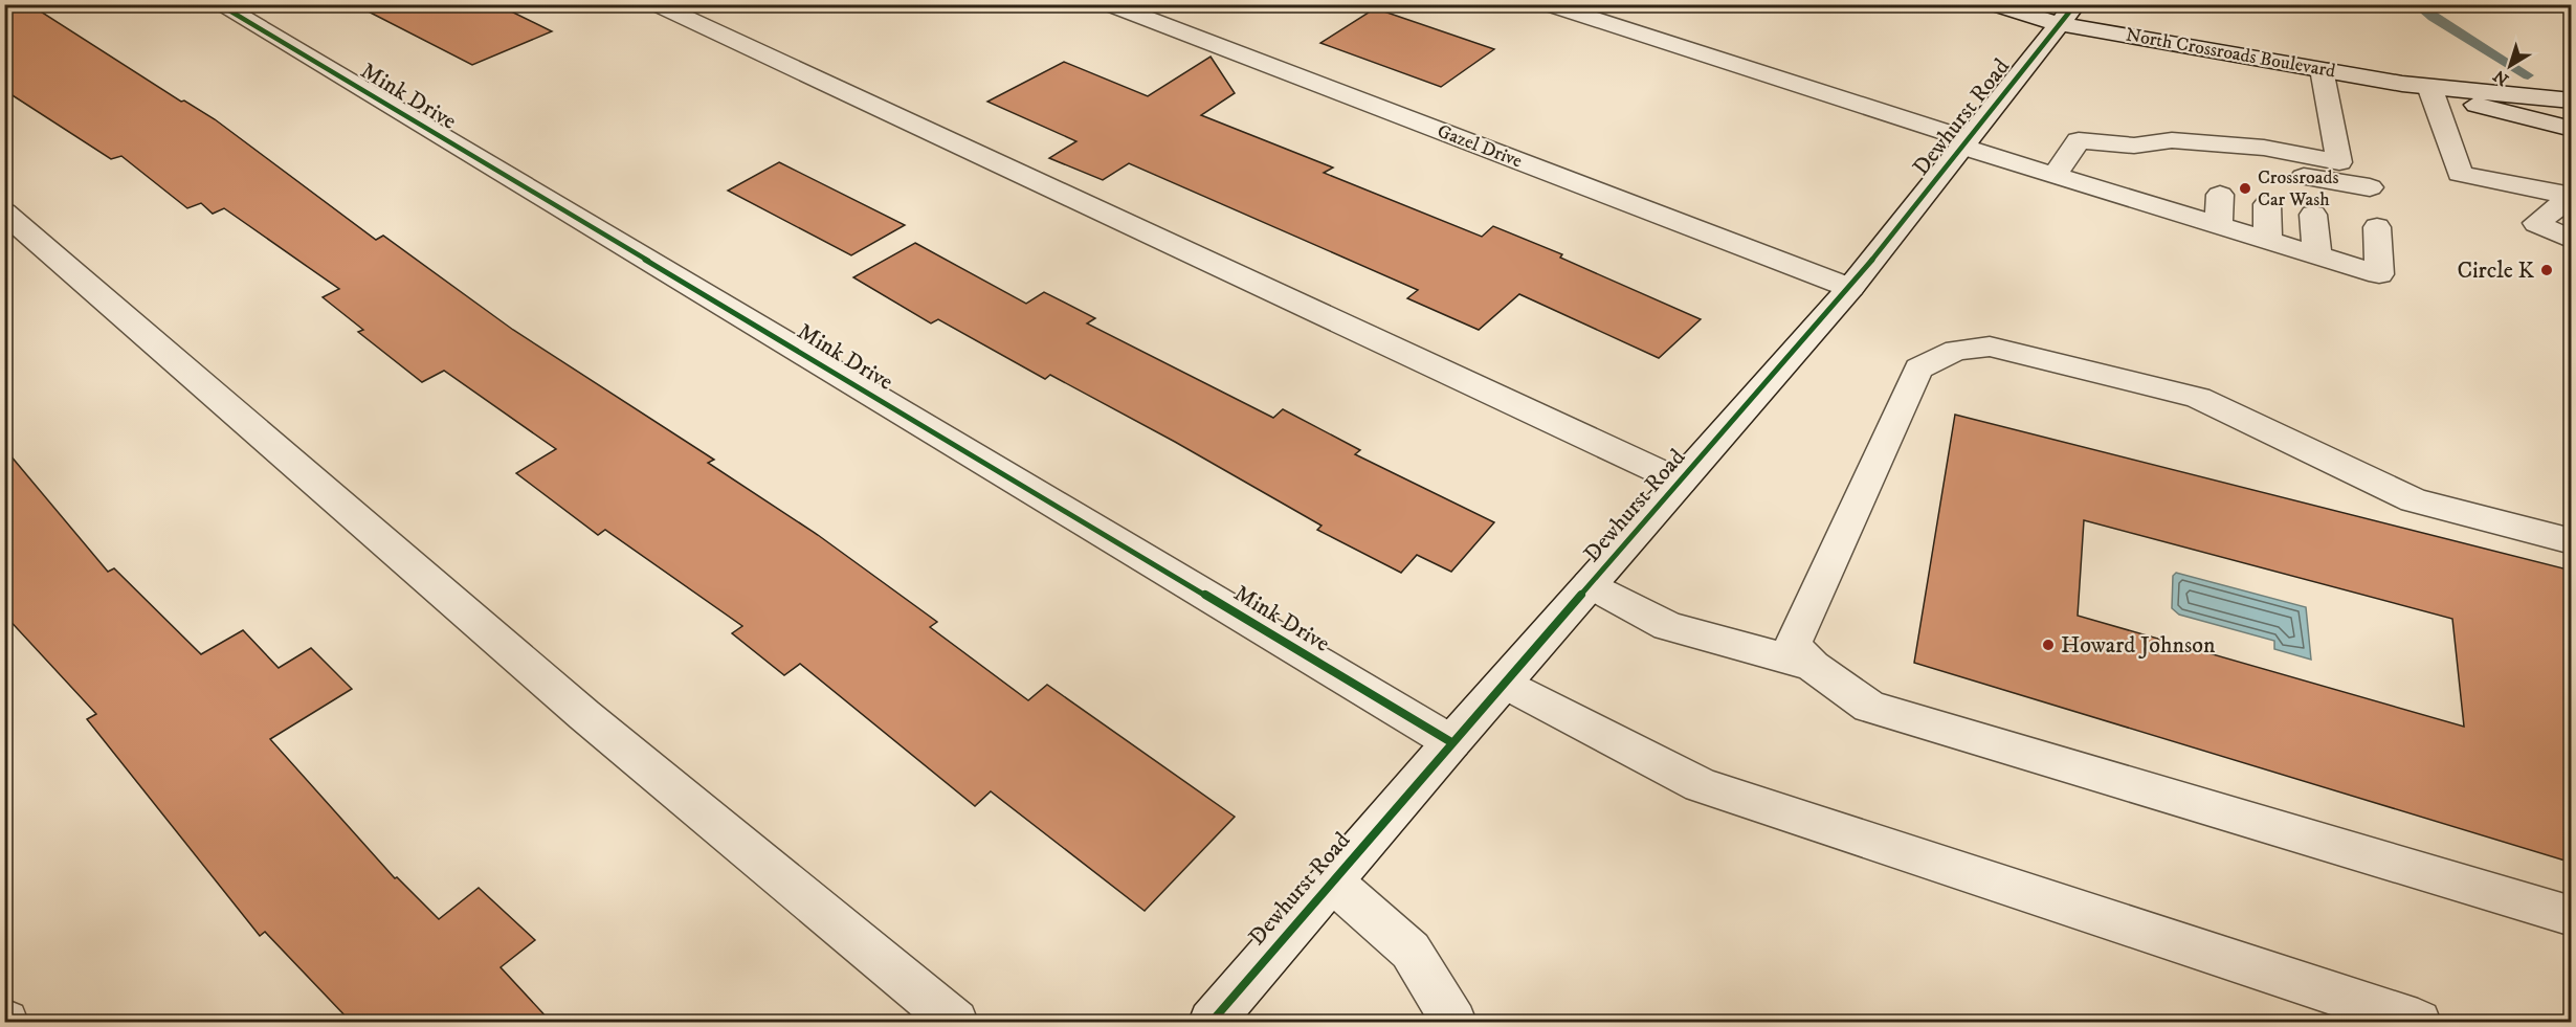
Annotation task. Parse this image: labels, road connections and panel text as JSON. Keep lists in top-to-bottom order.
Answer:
{
  "streets": {
    "street": [
      "North Crossroads Boulevard",
      "Mink Drive",
      "Dewhurst Road",
      "Gazel Drive"
    ]
  },
  "crossings": [
    ["North Crossroads Boulevard", "Dewhurst Road"],
    ["Mink Drive", "Dewhurst Road"],
    ["Dewhurst Road", "Gazel Drive"]
  ],
  "places": ["Crossroads Car Wash", "Circle K", "Howard Johnson"],
  "north": "bottom left"
}
